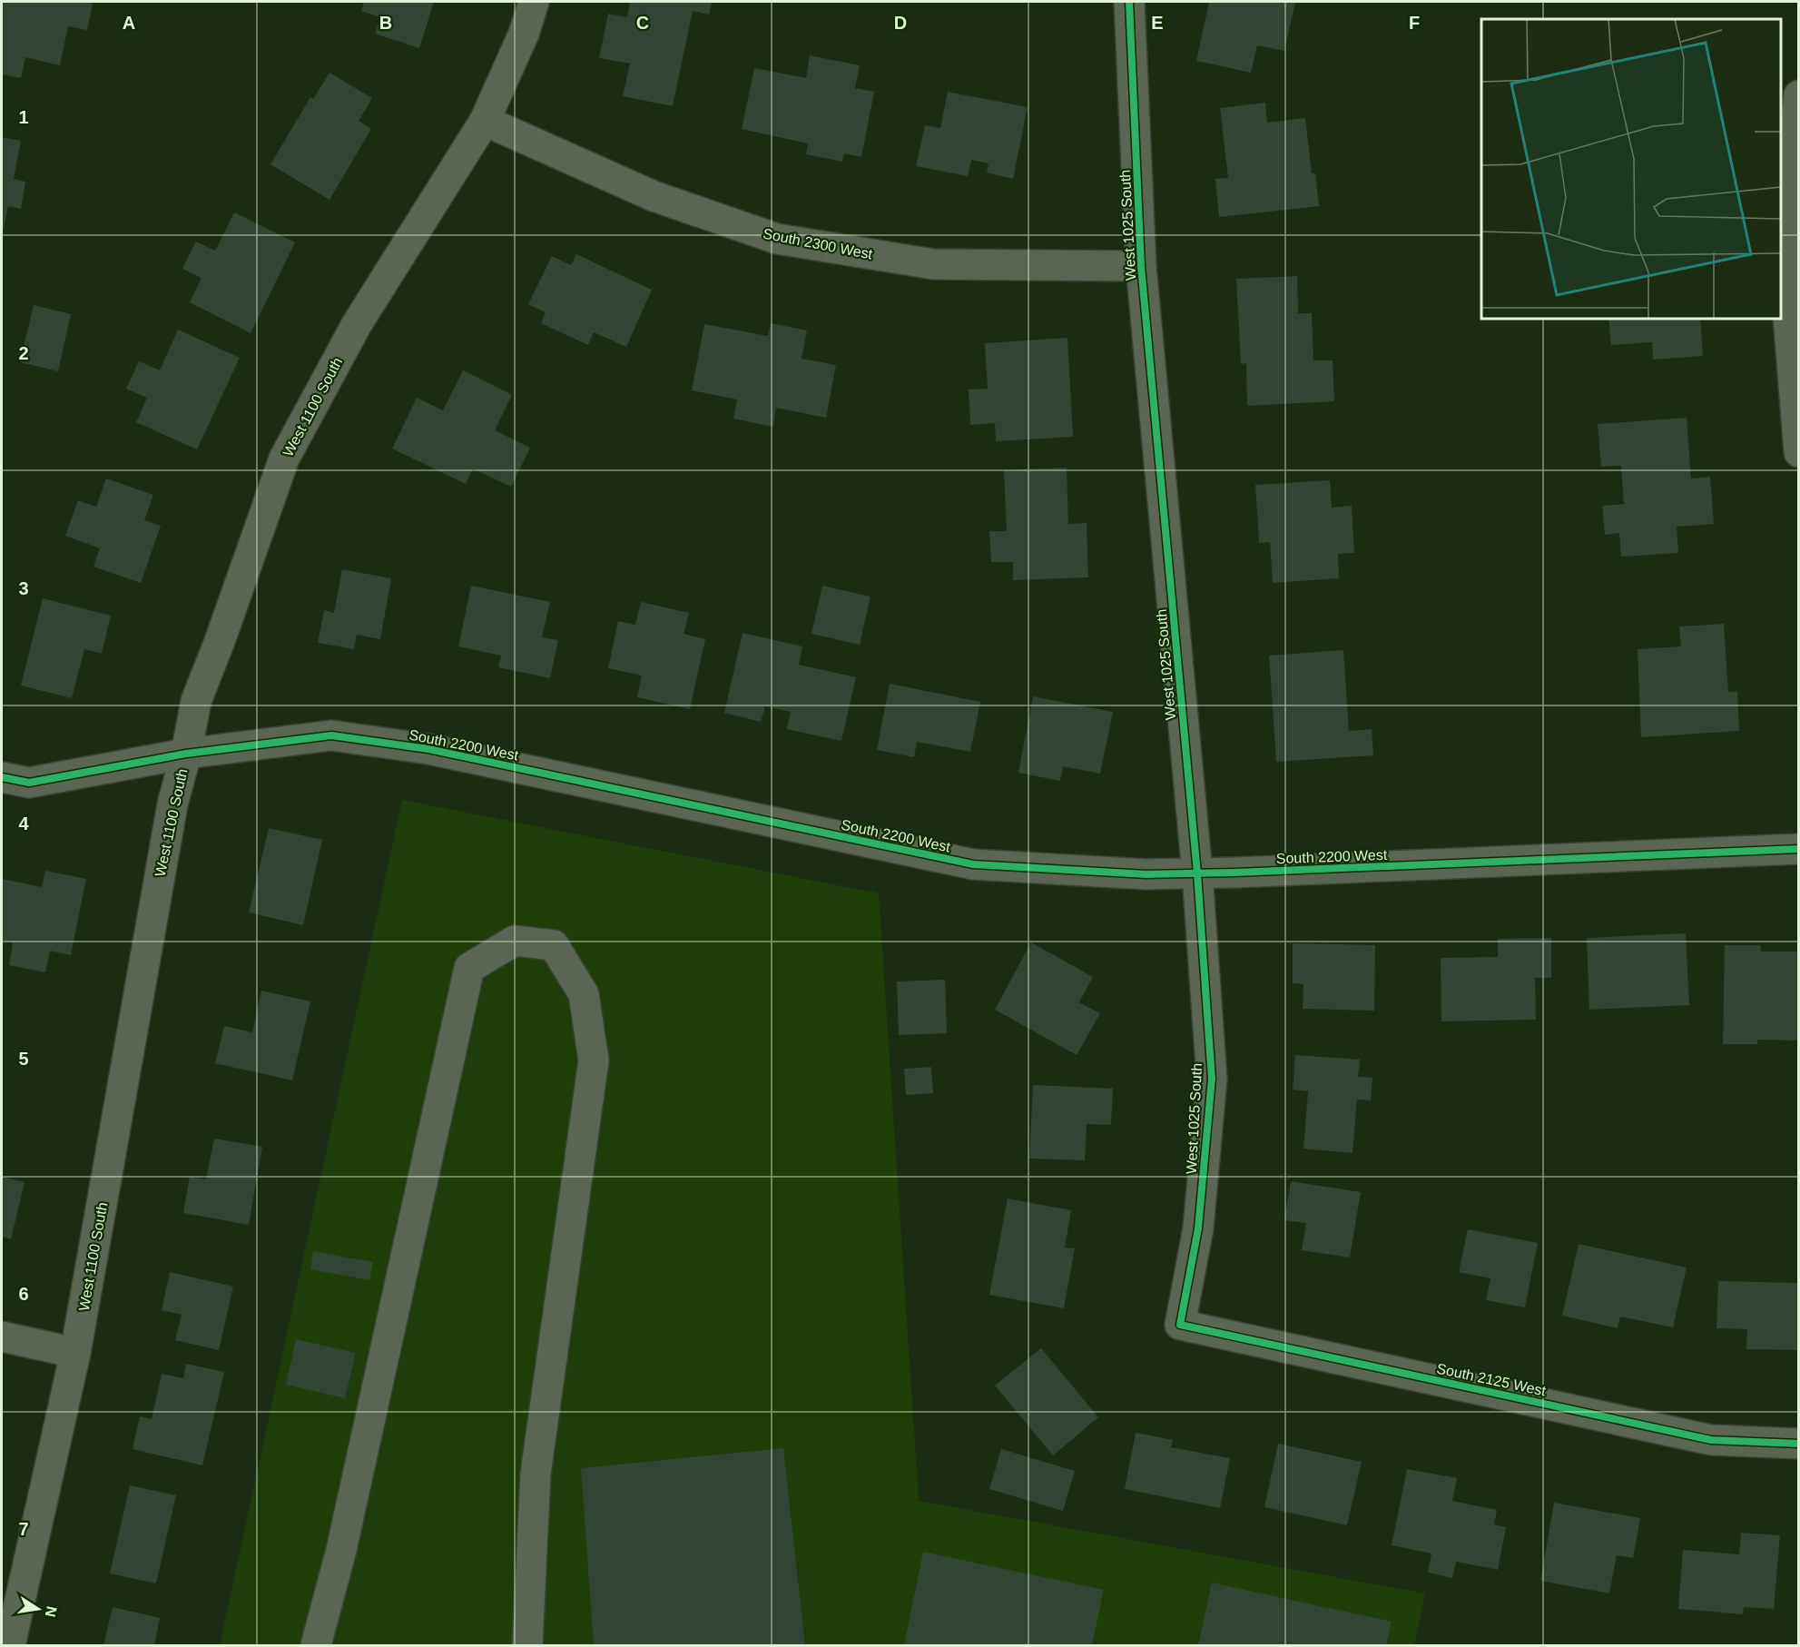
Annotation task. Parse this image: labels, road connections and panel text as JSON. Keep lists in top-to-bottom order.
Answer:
{
  "streets": {
    "street": [
      "West 1025 South",
      "South 2300 West",
      "West 1100 South",
      "South 2200 West",
      "South 2125 West"
    ]
  },
  "crossings": [
    ["West 1025 South", "South 2300 West"],
    ["West 1025 South", "South 2200 West"],
    ["West 1025 South", "South 2125 West"],
    ["South 2300 West", "West 1100 South"],
    ["West 1100 South", "South 2200 West"]
  ],
  "north": "right",
  "grid": {
    "columns": [
      "A",
      "B",
      "C",
      "D",
      "E",
      "F"
    ],
    "rows": [
      "1",
      "2",
      "3",
      "4",
      "5",
      "6",
      "7"
    ]
  }
}
